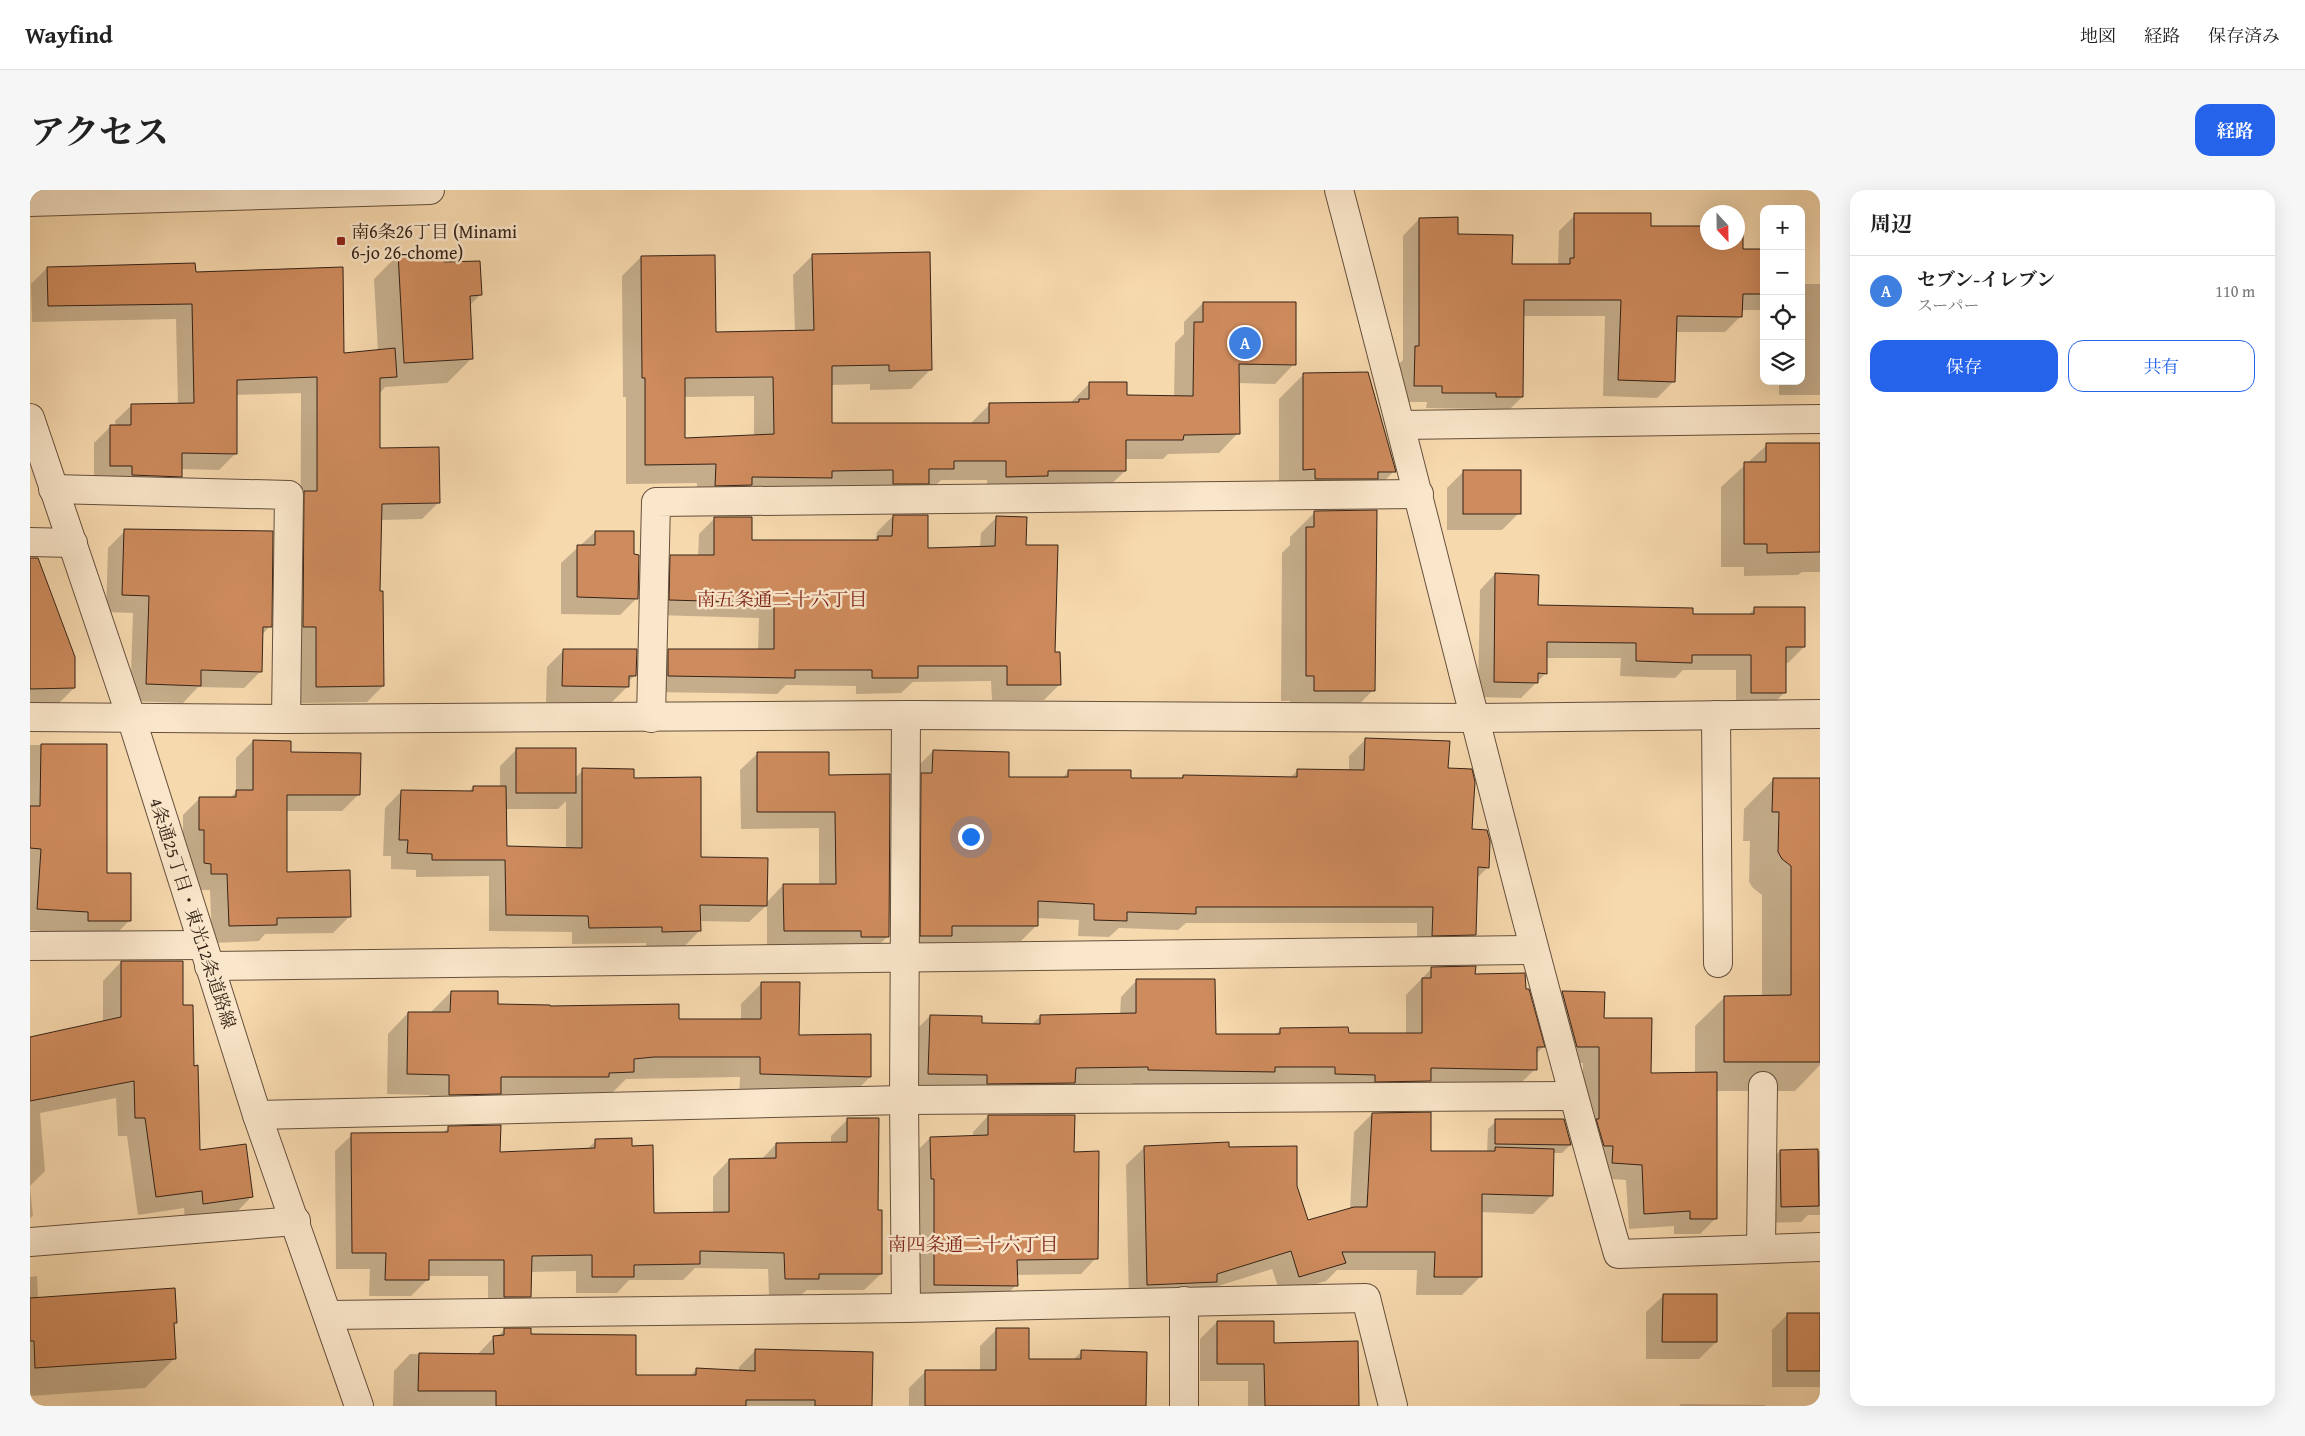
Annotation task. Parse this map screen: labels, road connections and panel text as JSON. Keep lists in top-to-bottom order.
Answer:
{
  "streets": {
    "street": ["4条通25丁目・東光12条道路線"]
  },
  "districts": ["南五条通二十六丁目", "南四条通二十六丁目"],
  "places": {
    "transit": ["南6条26丁目 (Minami 6-jo 26-chome)"]
  },
  "north": "bottom",
  "page": {
    "header": "Wayfind",
    "nav": ["地図", "経路", "保存済み"],
    "title": "アクセス",
    "buttons": [
      "経路",
      ["保存", "共有"]
    ],
    "heading": "周辺",
    "map_buttons": ["+", "−"],
    "list": [
      {
        "mark": "A",
        "name": "セブン-イレブン",
        "note": "スーパー",
        "value": "110 m"
      }
    ],
    "pins": "A"
  }
}
